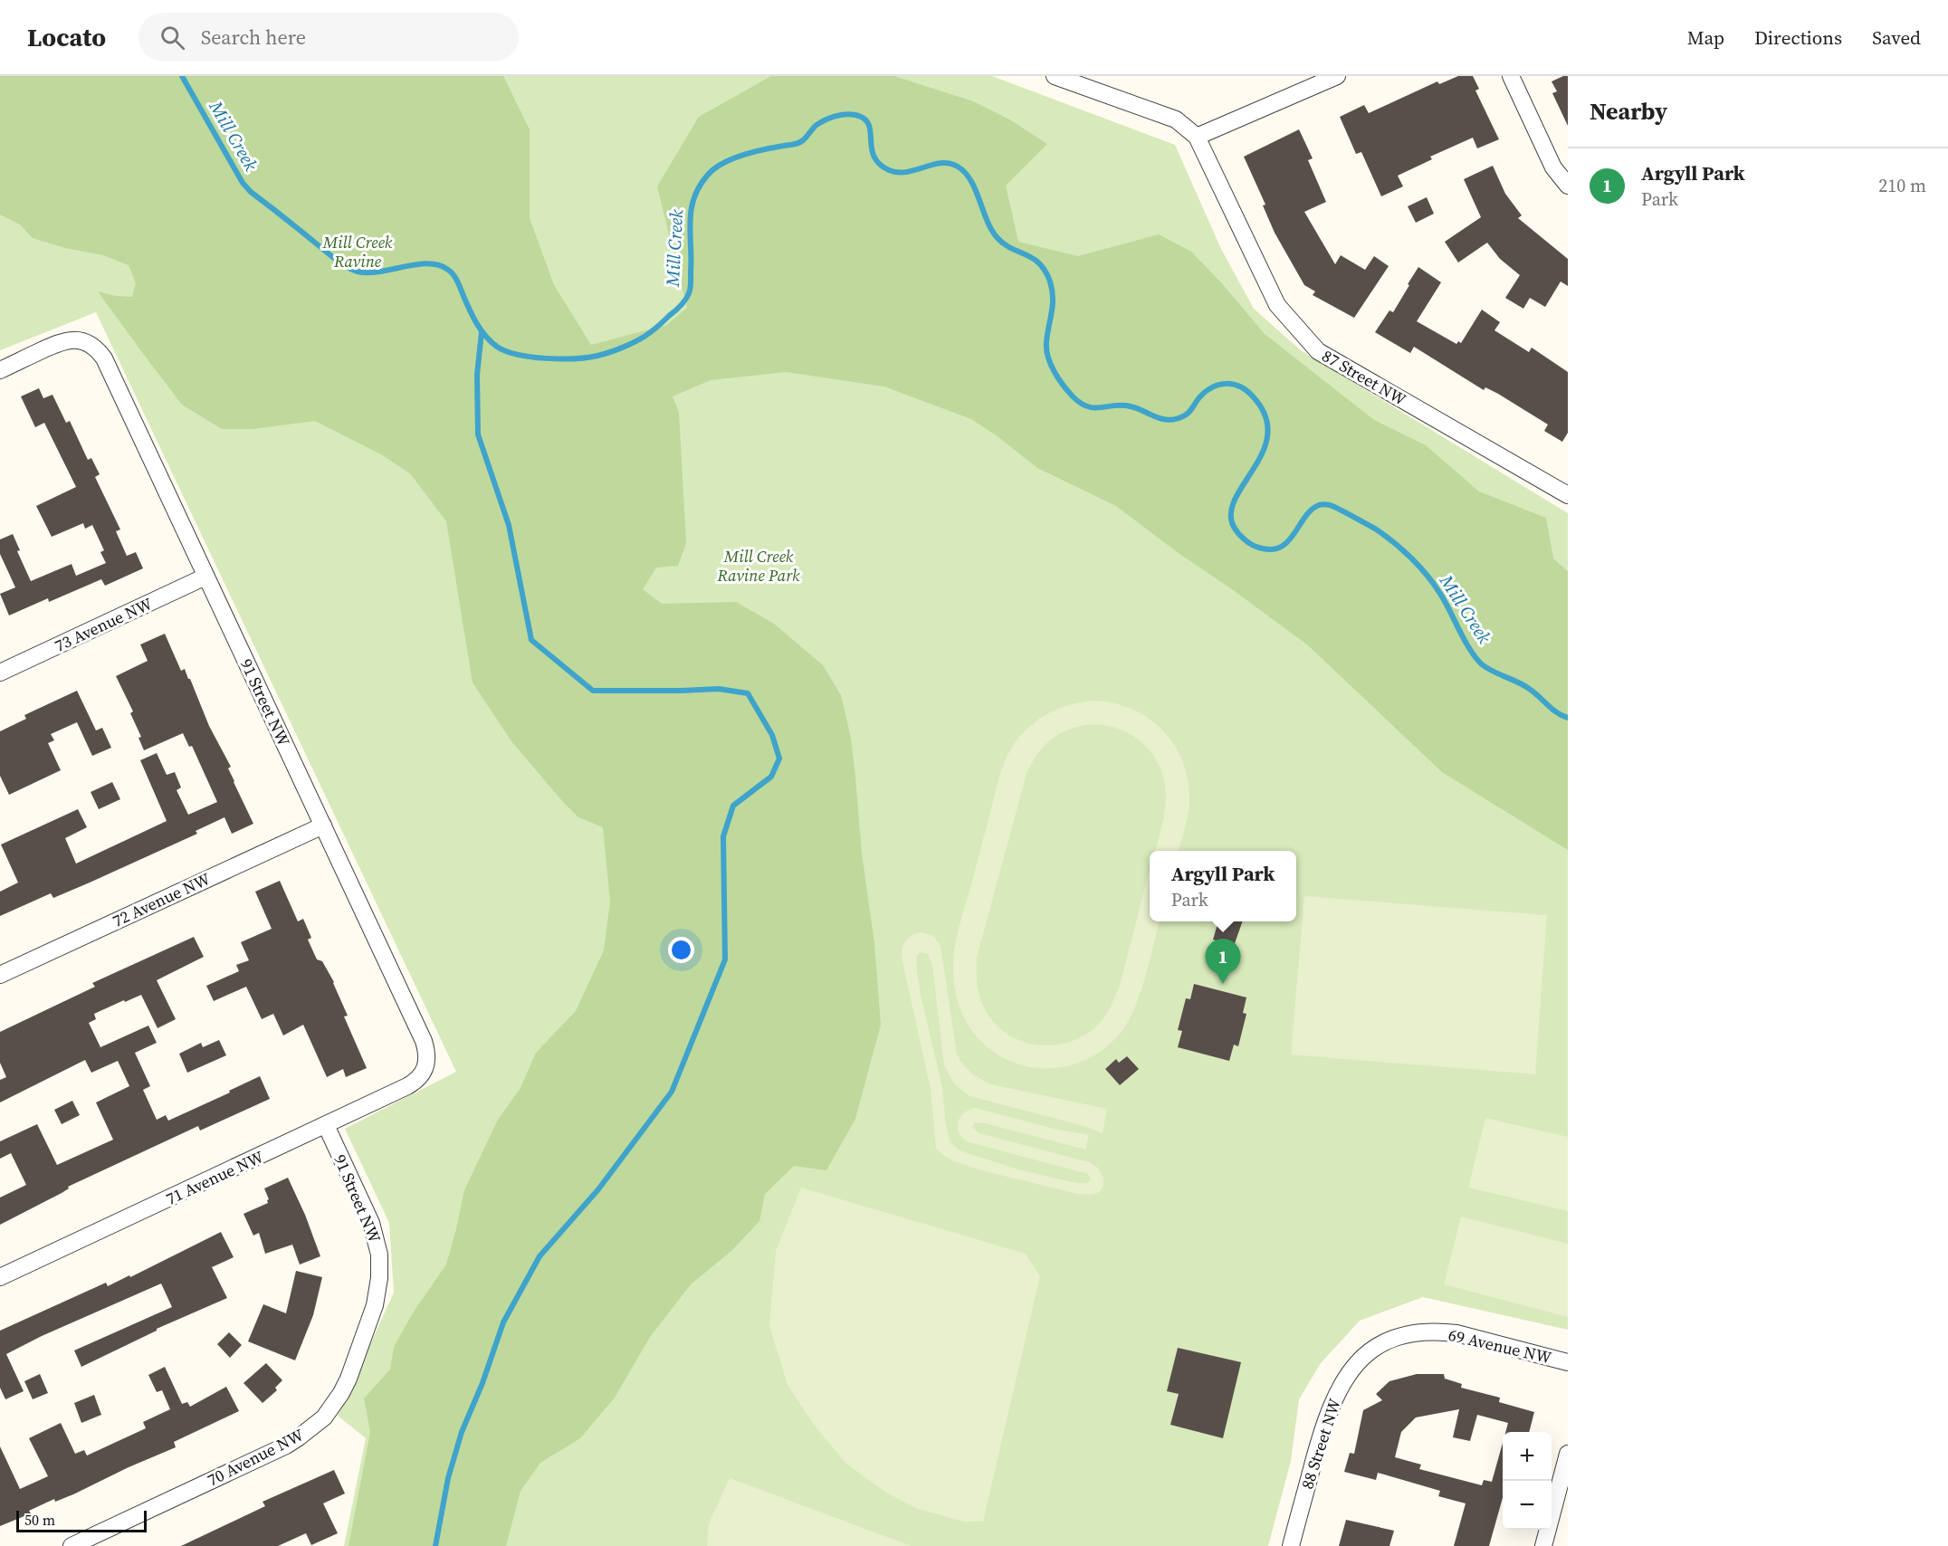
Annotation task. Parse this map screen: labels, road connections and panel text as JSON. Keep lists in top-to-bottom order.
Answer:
{
  "streets": {
    "street": [
      "87 Street NW",
      "73 Avenue NW",
      "91 Street NW",
      "72 Avenue NW",
      "71 Avenue NW",
      "69 Avenue NW",
      "88 Street NW",
      "70 Avenue NW"
    ]
  },
  "crossings": [
    ["73 Avenue NW", "91 Street NW"],
    ["91 Street NW", "72 Avenue NW"],
    ["91 Street NW", "71 Avenue NW"],
    ["91 Street NW", "70 Avenue NW"],
    ["69 Avenue NW", "88 Street NW"]
  ],
  "water": ["Mill Creek"],
  "parks": ["Mill Creek Ravine", "Mill Creek Ravine Park"],
  "scale_bar": "50 m",
  "page": {
    "header": "Locato",
    "search": "Search here",
    "nav": ["Map", "Directions", "Saved"],
    "heading": "Nearby",
    "list": [
      {
        "mark": "1",
        "name": "Argyll Park",
        "note": "Park",
        "value": "210 m"
      }
    ],
    "popup": ["Argyll Park", "Park"],
    "pins": "1",
    "map_buttons": ["+", "−"],
    "scale": "50 m"
  }
}
